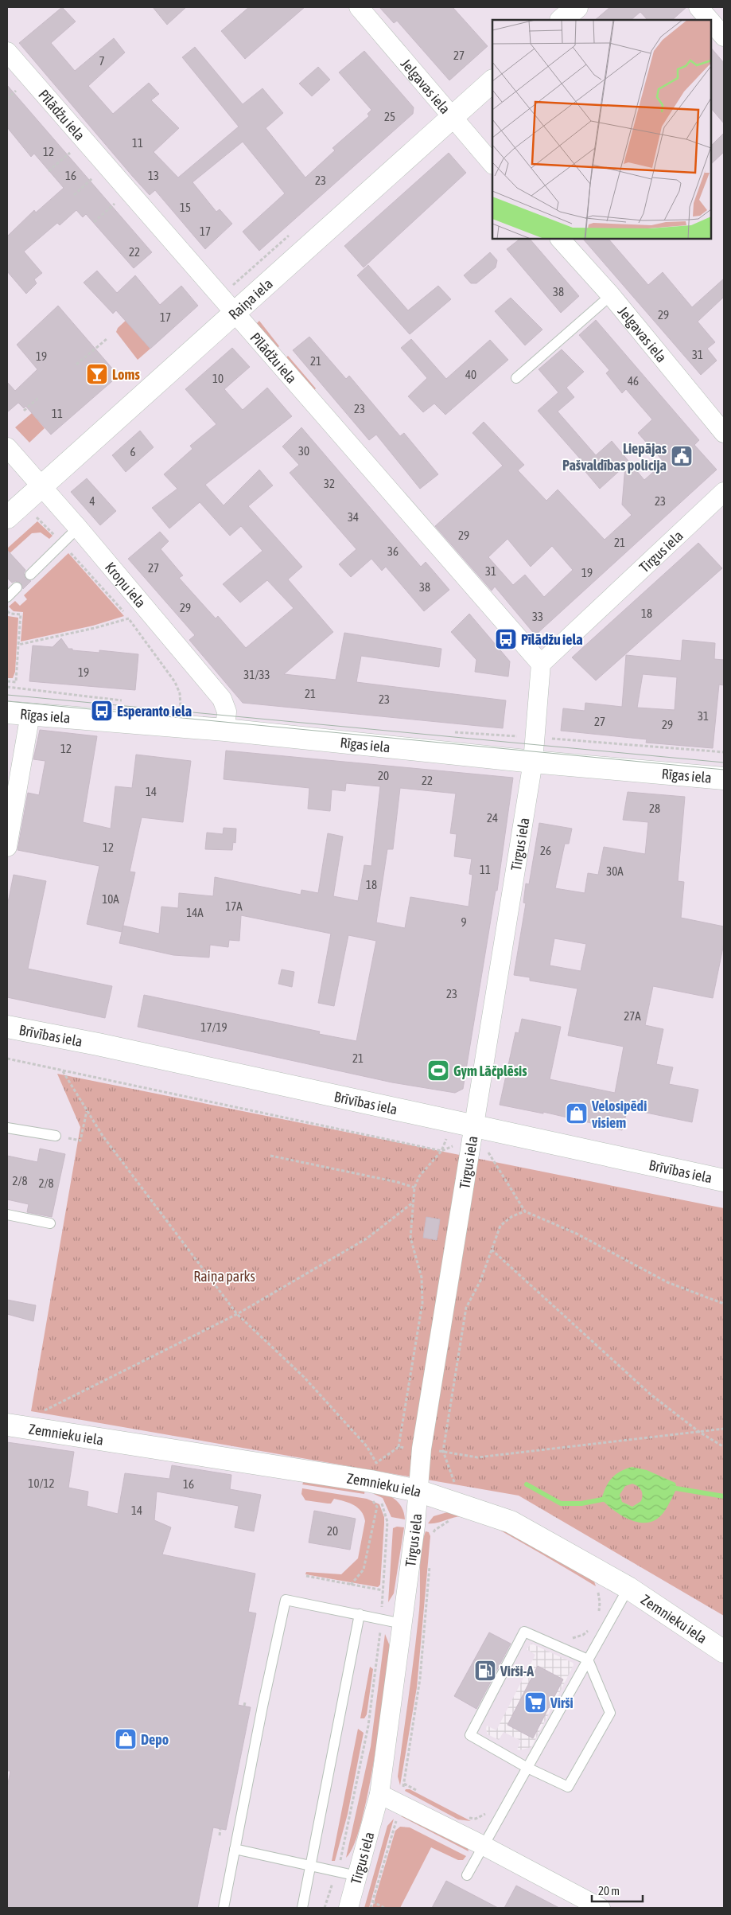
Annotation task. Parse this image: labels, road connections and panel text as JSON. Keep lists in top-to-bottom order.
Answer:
{
  "streets": {
    "main road": [
      "Raiņa iela",
      "Rīgas iela",
      "Brīvības iela",
      "Zemnieku iela"
    ],
    "street": [
      "Jelgavas iela",
      "Pīlādžu iela",
      "Tirgus iela",
      "Kroņu iela"
    ]
  },
  "crossings": [
    ["Jelgavas iela", "Raiņa iela"],
    ["Pīlādžu iela", "Raiņa iela"],
    ["Pīlādžu iela", "Tirgus iela"],
    ["Raiņa iela", "Kroņu iela"],
    ["Tirgus iela", "Rīgas iela"],
    ["Tirgus iela", "Brīvības iela"],
    ["Tirgus iela", "Zemnieku iela"],
    ["Kroņu iela", "Rīgas iela"]
  ],
  "parks": ["Raiņa parks"],
  "places": {
    "bar": ["Loms"],
    "public building": ["Liepājas Pašvaldības policija"],
    "bus stop": ["Pīlādžu iela", "Esperanto iela"],
    "sports": ["Gym Lāčplēsis"],
    "shop": ["Velosipēdi visiem", "Depo"],
    "fuel station": ["Virši-A"],
    "supermarket": ["Virši"]
  },
  "house_numbers": [
    "27",
    "7",
    "25",
    "11",
    "12",
    "16",
    "13",
    "23",
    "15",
    "17",
    "22",
    "38",
    "29",
    "17",
    "31",
    "19",
    "21",
    "40",
    "10",
    "46",
    "23",
    "11",
    "30",
    "6",
    "32",
    "4",
    "23",
    "34",
    "29",
    "21",
    "36",
    "27",
    "31",
    "19",
    "38",
    "29",
    "18",
    "33",
    "19",
    "31/33",
    "21",
    "23",
    "31",
    "27",
    "29",
    "12",
    "20",
    "22",
    "14",
    "28",
    "24",
    "12",
    "26",
    "11",
    "30A",
    "18",
    "10A",
    "17A",
    "14A",
    "9",
    "23",
    "27A",
    "17/19",
    "21",
    "2/8",
    "2/8",
    "10/12",
    "16",
    "14",
    "20"
  ],
  "scale_bar": "20 m"
}
